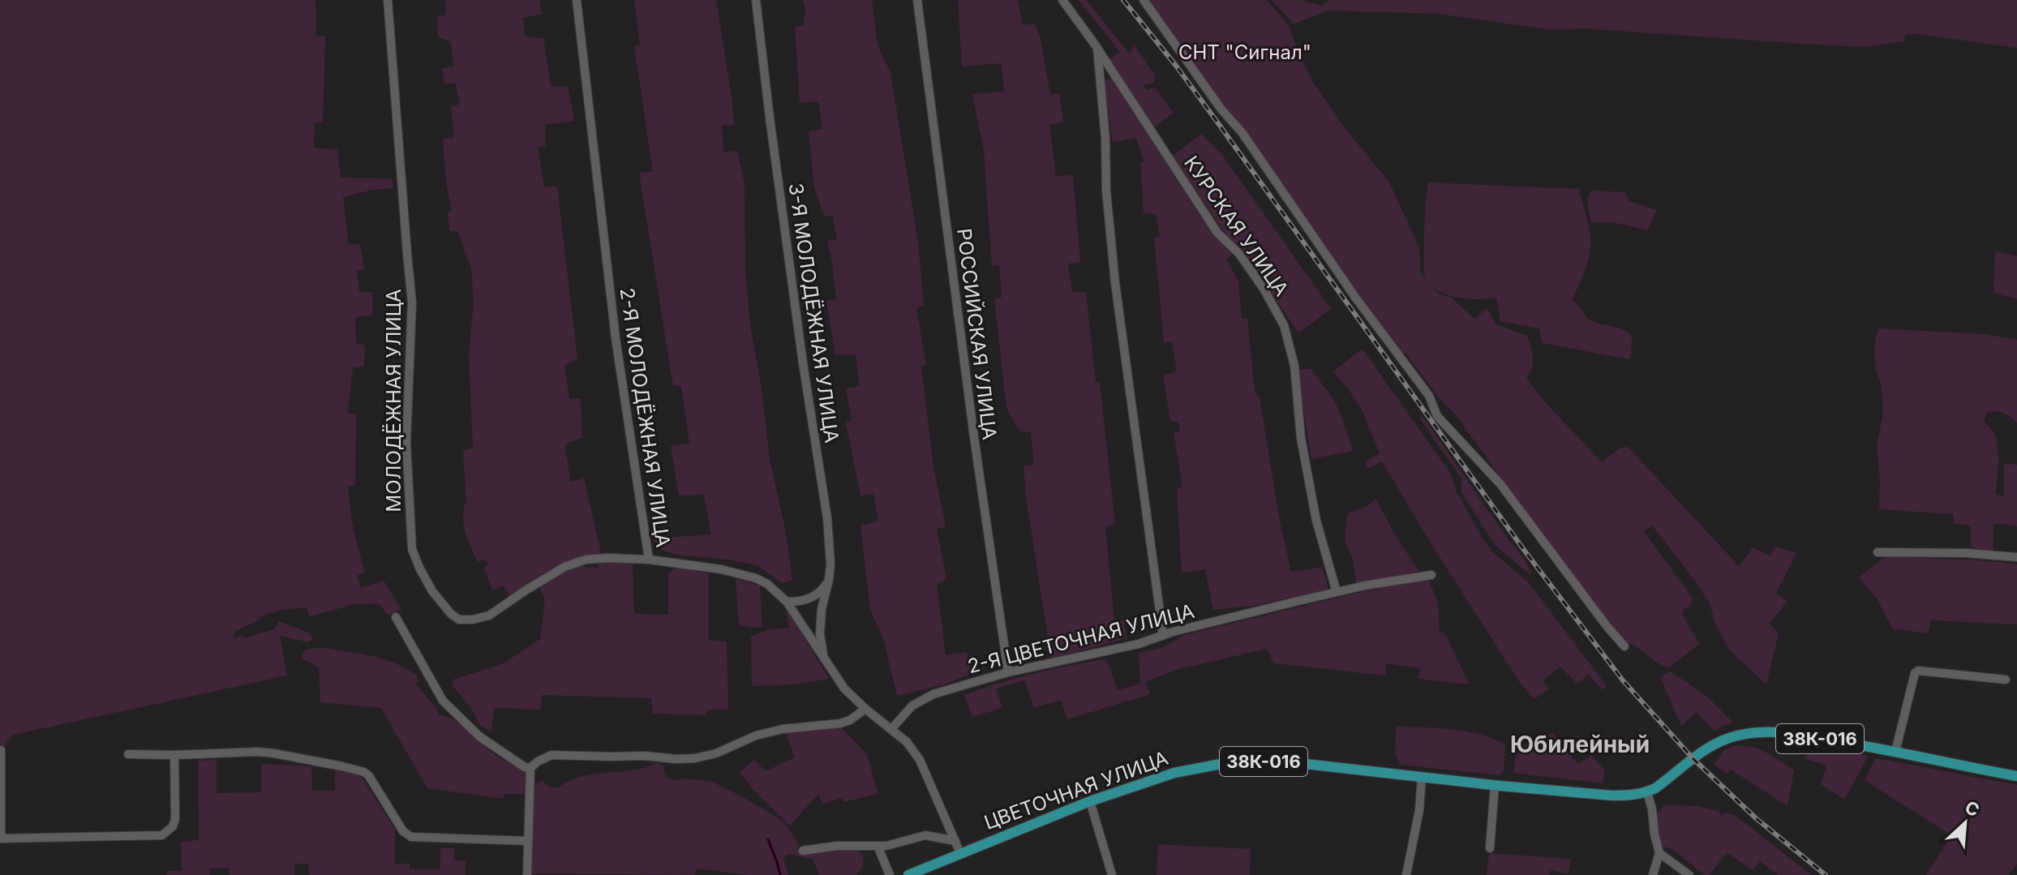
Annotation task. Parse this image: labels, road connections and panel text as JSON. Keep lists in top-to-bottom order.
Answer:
{
  "streets": {
    "main road": ["38К-016", "ЦВЕТОЧНАЯ УЛИЦА"],
    "street": [
      "КУРСКАЯ УЛИЦА",
      "3-Я МОЛОДЁЖНАЯ УЛИЦА",
      "РОССИЙСКАЯ УЛИЦА",
      "МОЛОДЁЖНАЯ УЛИЦА",
      "2-Я МОЛОДЁЖНАЯ УЛИЦА",
      "2-Я ЦВЕТОЧНАЯ УЛИЦА"
    ]
  },
  "crossings": [
    ["КУРСКАЯ УЛИЦА", "2-Я ЦВЕТОЧНАЯ УЛИЦА"],
    ["3-Я МОЛОДЁЖНАЯ УЛИЦА", "2-Я МОЛОДЁЖНАЯ УЛИЦА"],
    ["РОССИЙСКАЯ УЛИЦА", "2-Я ЦВЕТОЧНАЯ УЛИЦА"],
    ["МОЛОДЁЖНАЯ УЛИЦА", "2-Я МОЛОДЁЖНАЯ УЛИЦА"],
    ["2-Я МОЛОДЁЖНАЯ УЛИЦА", "2-Я ЦВЕТОЧНАЯ УЛИЦА"]
  ],
  "districts": ["Юбилейный"],
  "parks": ["СНТ \"Сигнал\""],
  "north": "top right"
}
